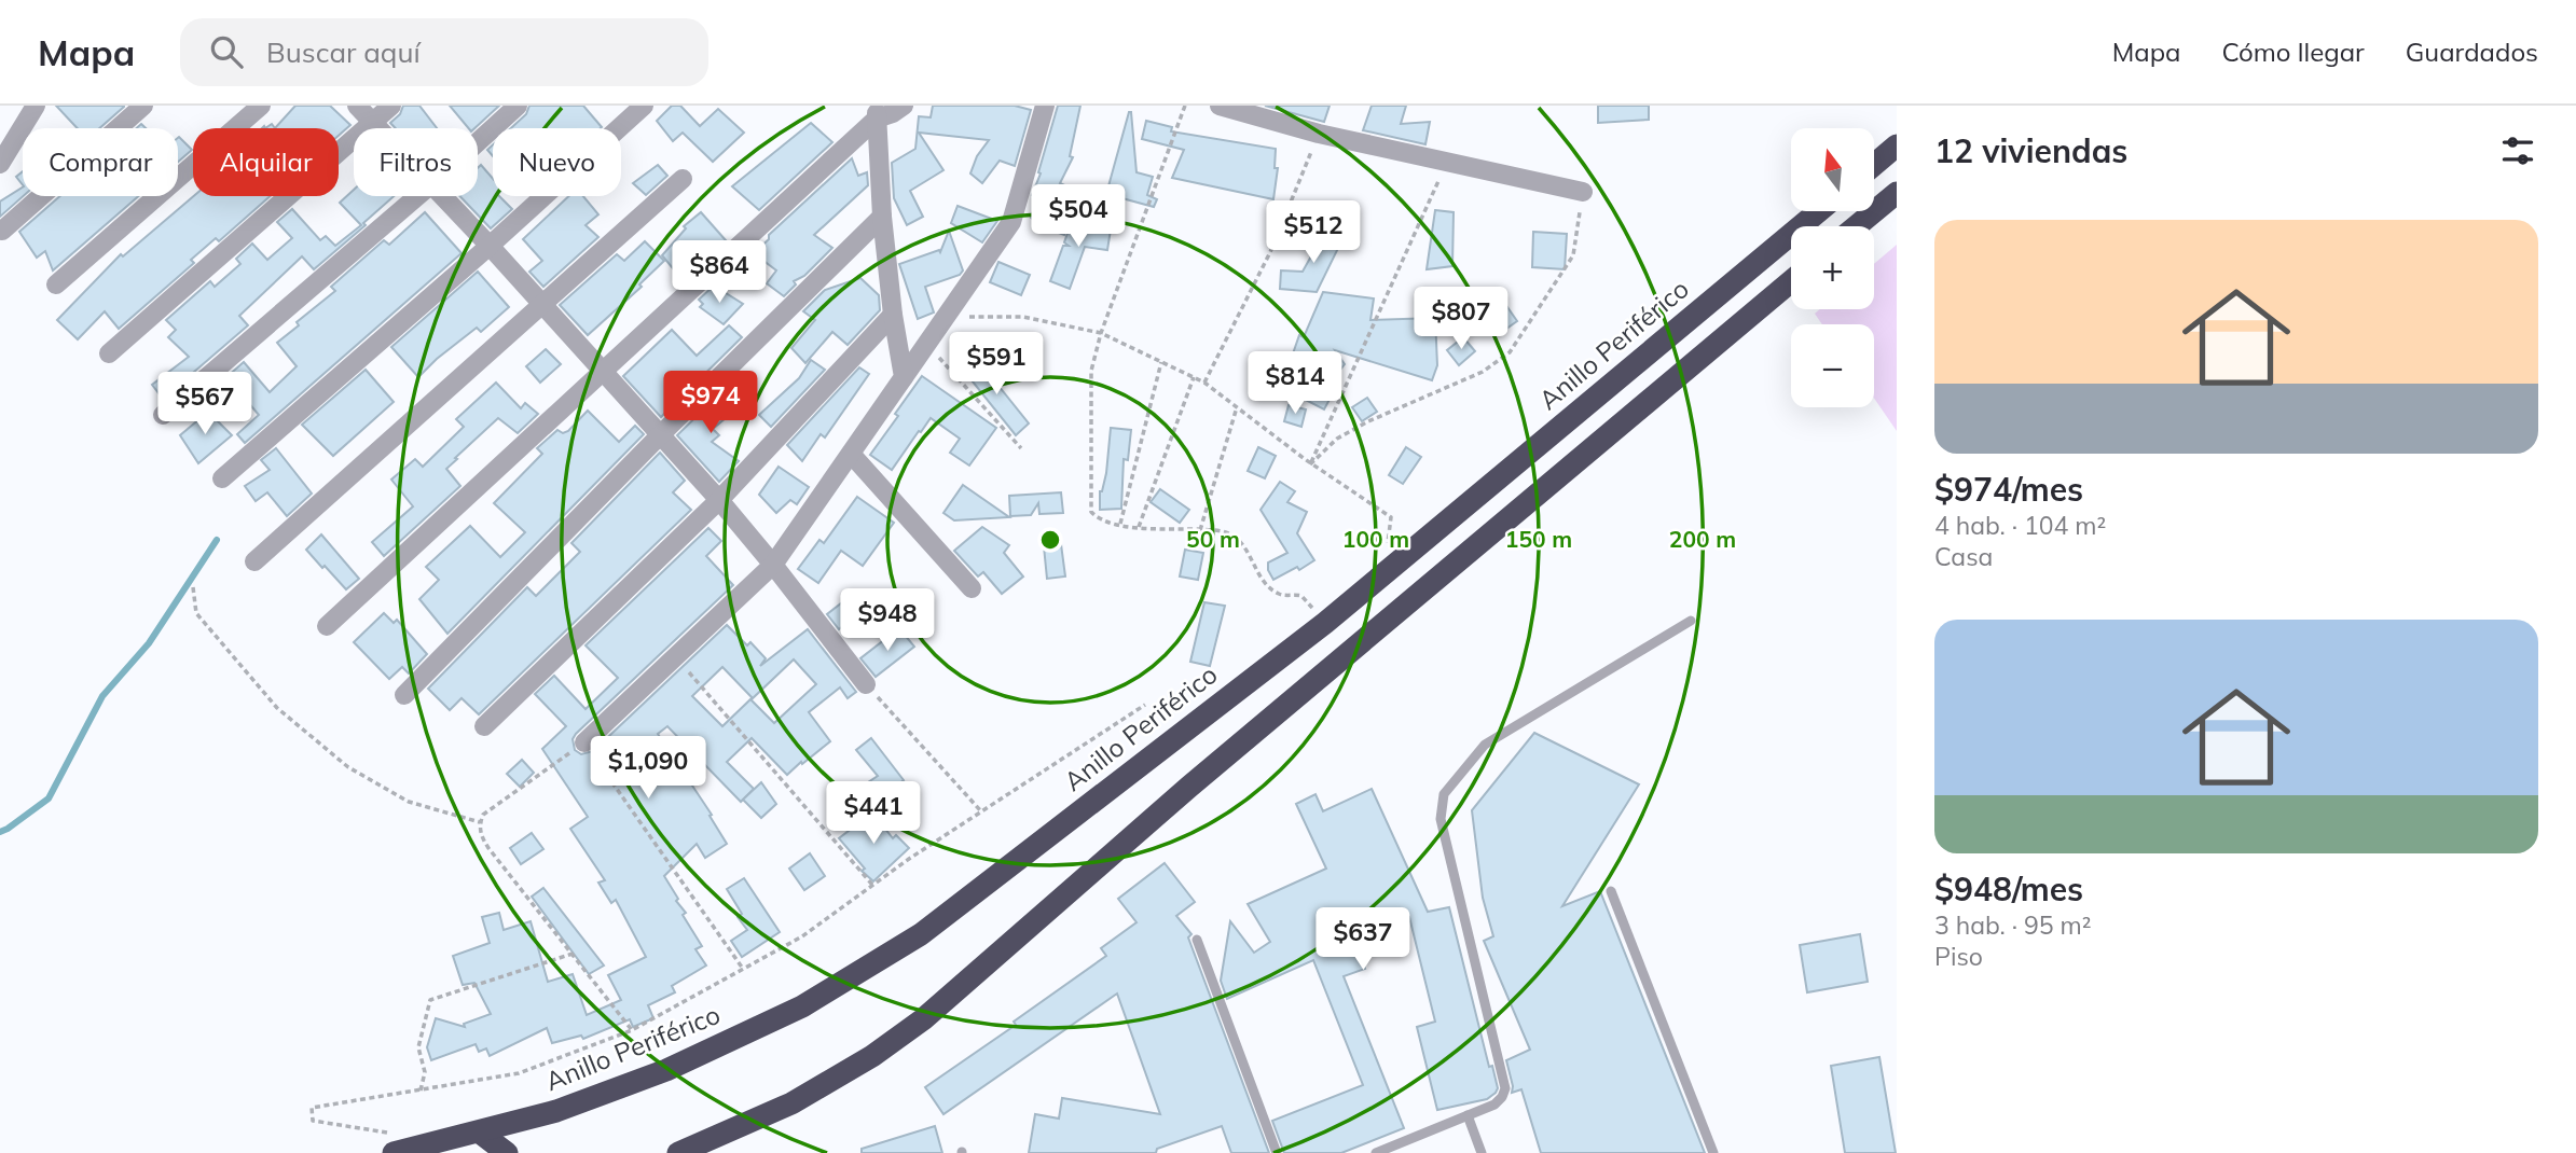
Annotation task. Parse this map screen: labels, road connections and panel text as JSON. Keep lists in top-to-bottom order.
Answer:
{
  "streets": {
    "highway": ["Anillo Periférico"]
  },
  "north": "top",
  "page": {
    "header": "Mapa",
    "search": "Buscar aquí",
    "nav": ["Mapa", "Cómo llegar", "Guardados"],
    "heading": "12 viviendas",
    "map_buttons": ["+", "−"],
    "chip": [
      "Comprar",
      "Alquilar",
      "Filtros",
      "Nuevo"
    ],
    "price": [
      "$504",
      "$512",
      "$864",
      "$807",
      "$591",
      "$814",
      "$974",
      "$567",
      "$948",
      "$1,090",
      "$441",
      "$637"
    ],
    "list": [
      {
        "name": "$974/mes",
        "note": "4 hab. · 104 m² · Casa"
      },
      {
        "name": "$948/mes",
        "note": "3 hab. · 95 m² · Piso"
      }
    ]
  },
  "rings": [
    "50 m",
    "100 m",
    "150 m",
    "200 m"
  ]
}
